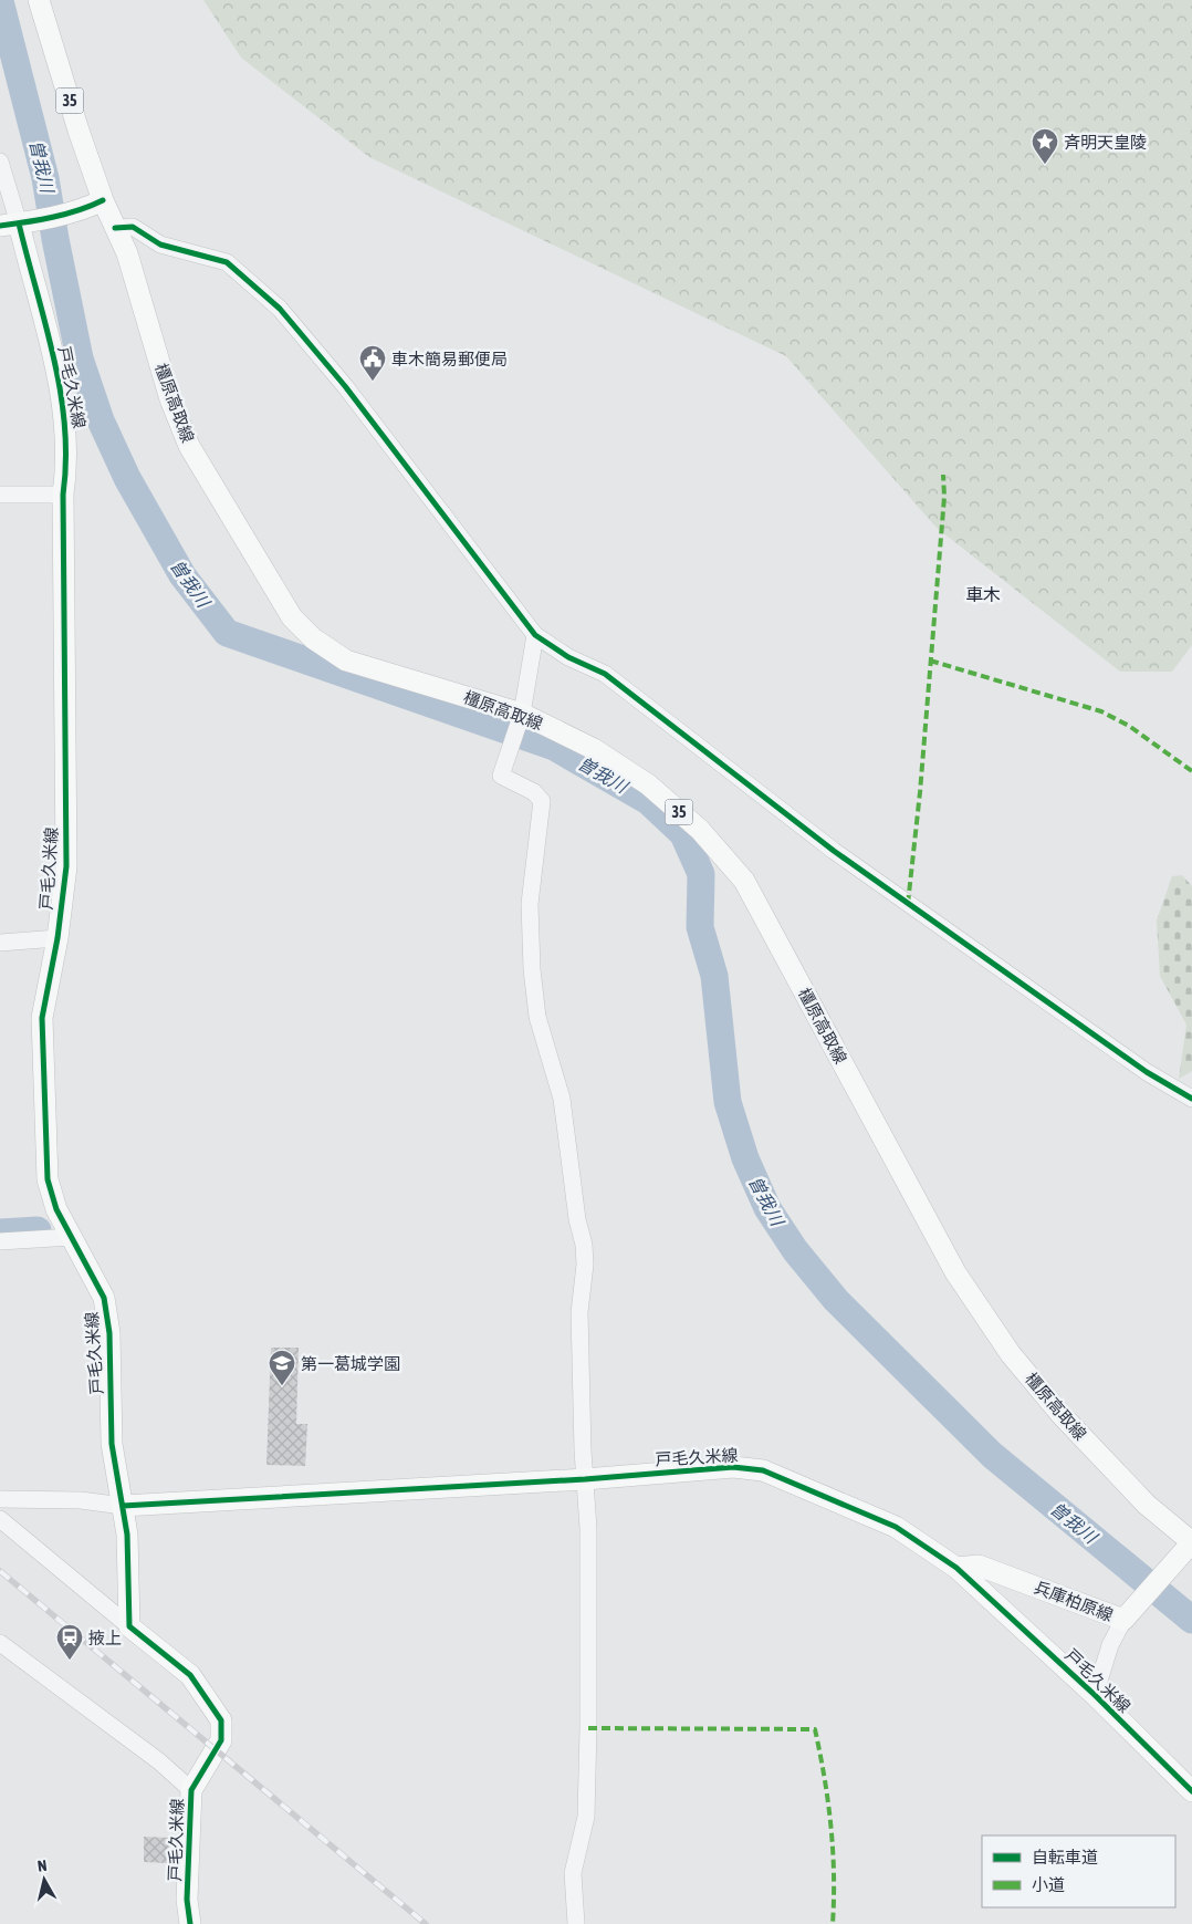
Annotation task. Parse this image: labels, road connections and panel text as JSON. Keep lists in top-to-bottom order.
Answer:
{
  "streets": {
    "main road": [
      "35",
      "戸毛久米線",
      "橿原高取線",
      "兵庫柏原線"
    ]
  },
  "crossings": [
    ["戸毛久米線", "兵庫柏原線"],
    ["橿原高取線", "兵庫柏原線"]
  ],
  "districts": ["車木"],
  "water": ["曽我川"],
  "places": {
    "place": ["斉明天皇陵"],
    "public building": ["車木簡易郵便局"],
    "school or university": ["第一葛城学園"],
    "station": ["掖上"]
  },
  "legend": ["自転車道", "小道"],
  "north": "top"
}
